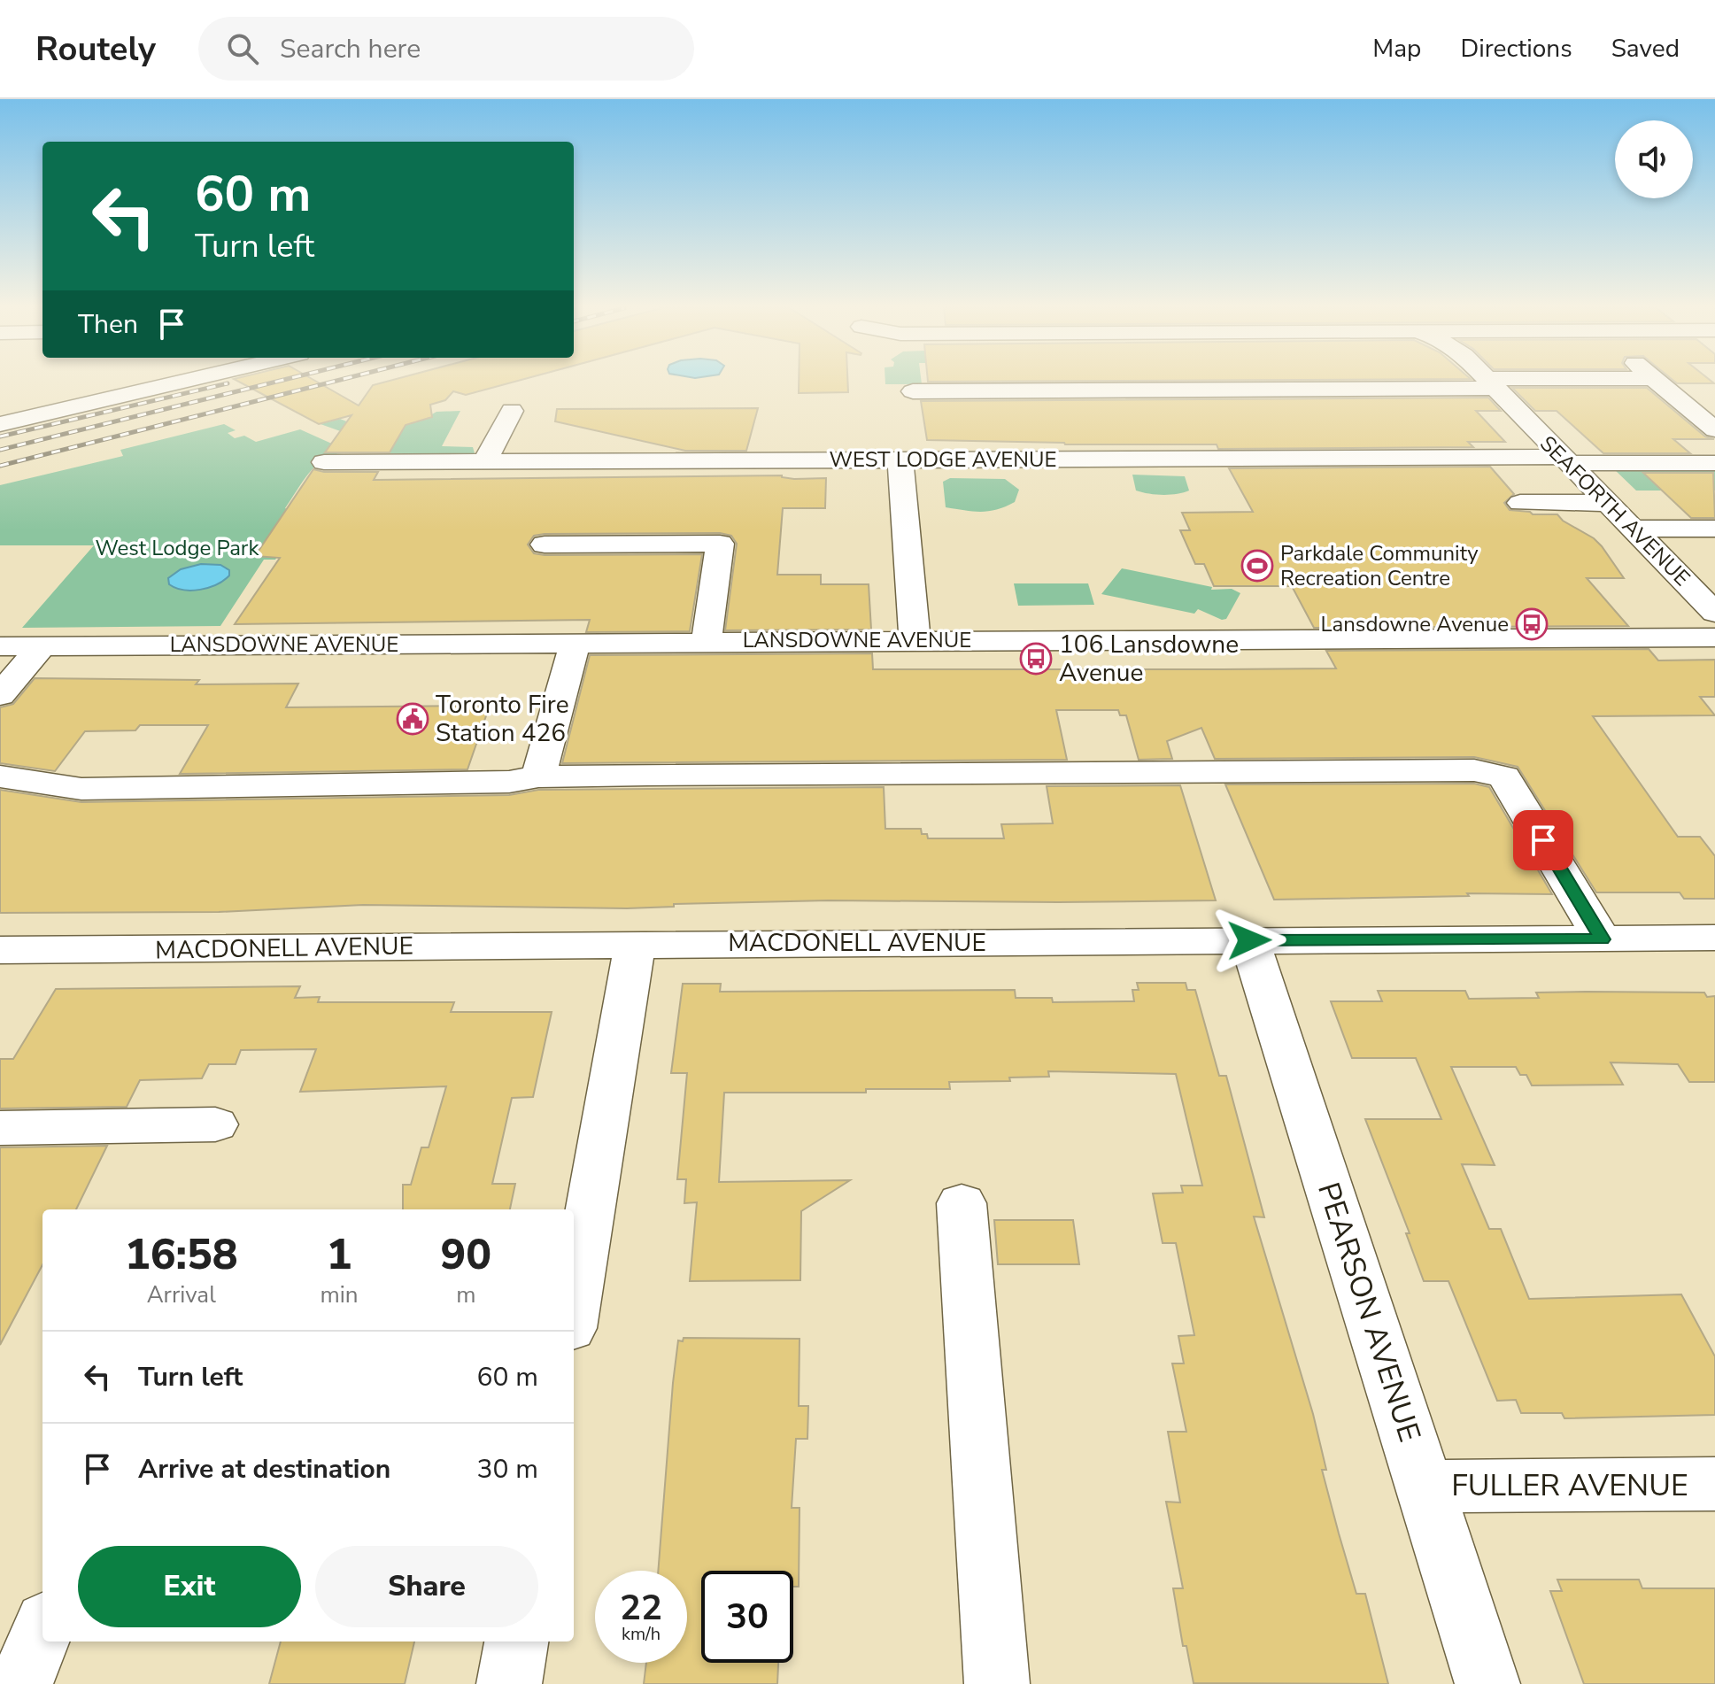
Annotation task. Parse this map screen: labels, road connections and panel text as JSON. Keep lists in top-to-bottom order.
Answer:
{
  "streets": {
    "street": [
      "WEST LODGE AVENUE",
      "SEAFORTH AVENUE",
      "LANSDOWNE AVENUE",
      "MACDONELL AVENUE",
      "PEARSON AVENUE",
      "FULLER AVENUE"
    ]
  },
  "crossings": [
    ["WEST LODGE AVENUE", "SEAFORTH AVENUE"],
    ["MACDONELL AVENUE", "PEARSON AVENUE"],
    ["PEARSON AVENUE", "FULLER AVENUE"]
  ],
  "parks": ["West Lodge Park"],
  "places": {
    "sports": ["Parkdale Community Recreation Centre"],
    "bus stop": ["Lansdowne Avenue", "106 Lansdowne Avenue"],
    "public building": ["Toronto Fire Station 426"]
  },
  "page": {
    "header": "Routely",
    "search": "Search here",
    "nav": ["Map", "Directions", "Saved"],
    "turn": ["60 m", "Turn left"],
    "then": "Then",
    "eta": [
      "16:58",
      "Arrival",
      "1",
      "min",
      "90",
      "m"
    ],
    "list": [
      {
        "name": "Turn left",
        "value": "60 m"
      },
      {
        "name": "Arrive at destination",
        "value": "30 m"
      }
    ],
    "buttons": ["Exit", "Share"],
    "speed": "22 km/h",
    "limit": "30"
  }
}
